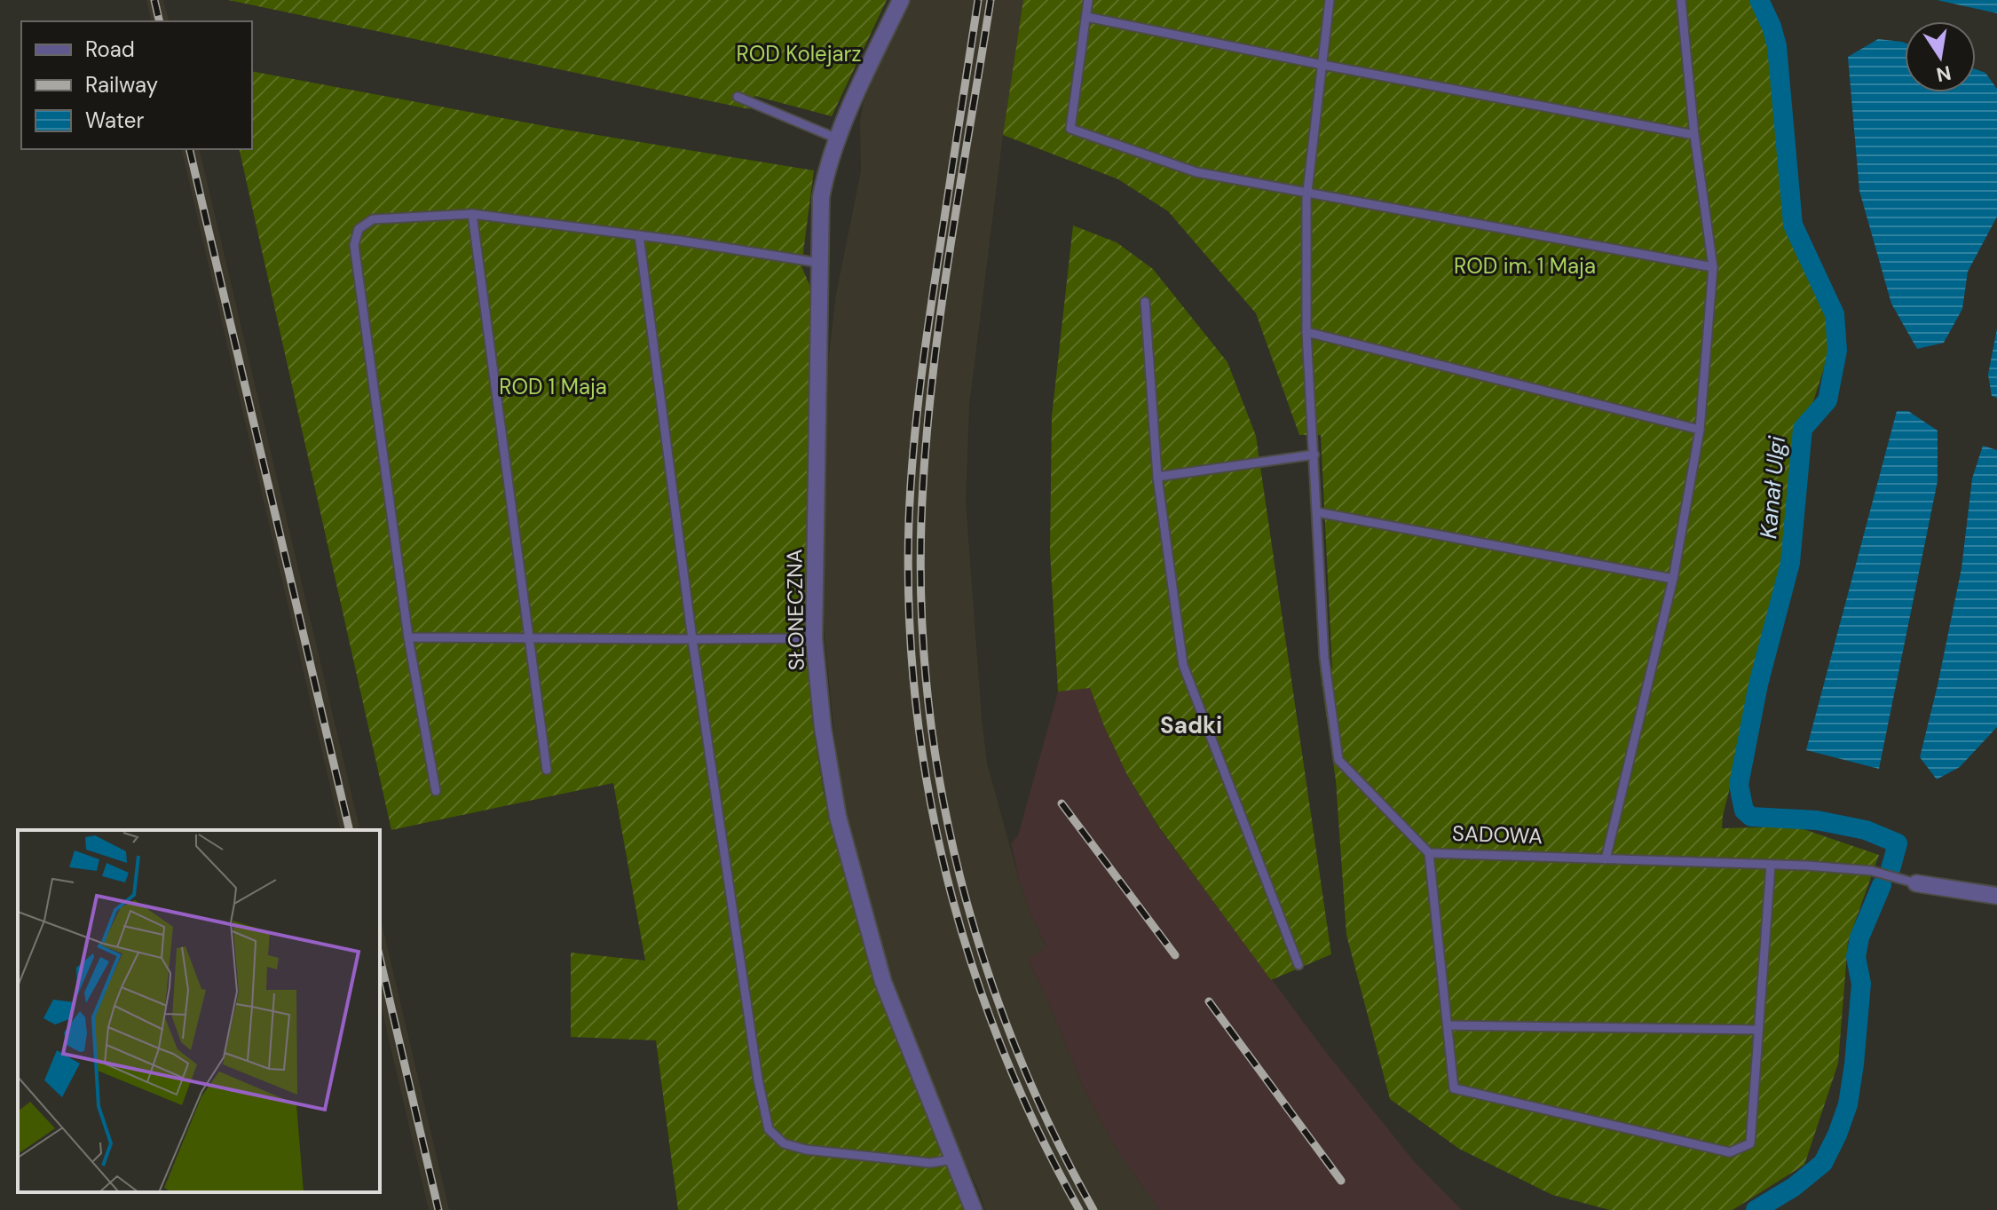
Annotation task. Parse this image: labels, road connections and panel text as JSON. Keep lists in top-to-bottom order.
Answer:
{
  "streets": {
    "street": ["SŁONECZNA", "SADOWA"]
  },
  "districts": ["Sadki"],
  "water": ["Kanał Ulgi"],
  "parks": ["ROD Kolejarz", "ROD im. 1 Maja", "ROD 1 Maja"],
  "legend": ["Road", "Railway", "Water"],
  "north": "bottom"
}
